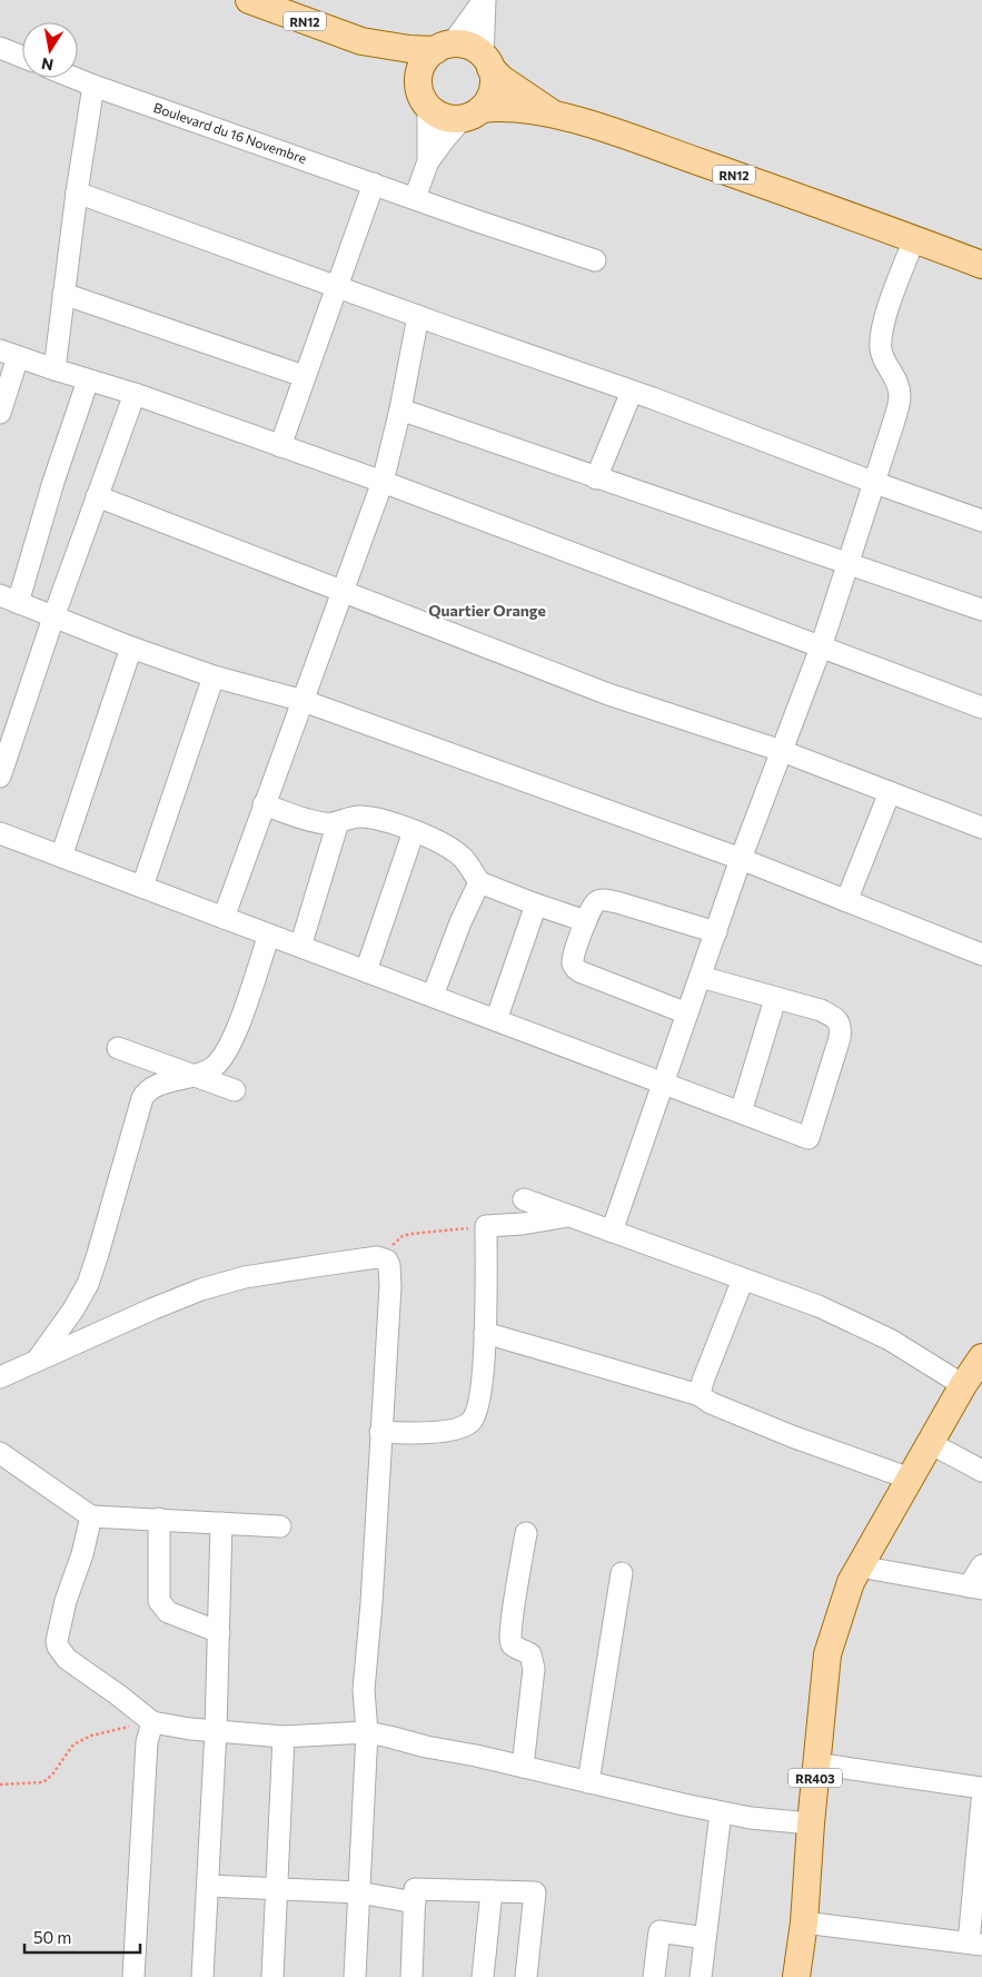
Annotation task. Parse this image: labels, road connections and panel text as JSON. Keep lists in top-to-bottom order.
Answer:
{
  "streets": {
    "main road": ["RN12", "RR403"],
    "street": ["Boulevard du 16 Novembre"]
  },
  "districts": ["Quartier Orange"],
  "scale_bar": "50 m",
  "north": "bottom"
}
